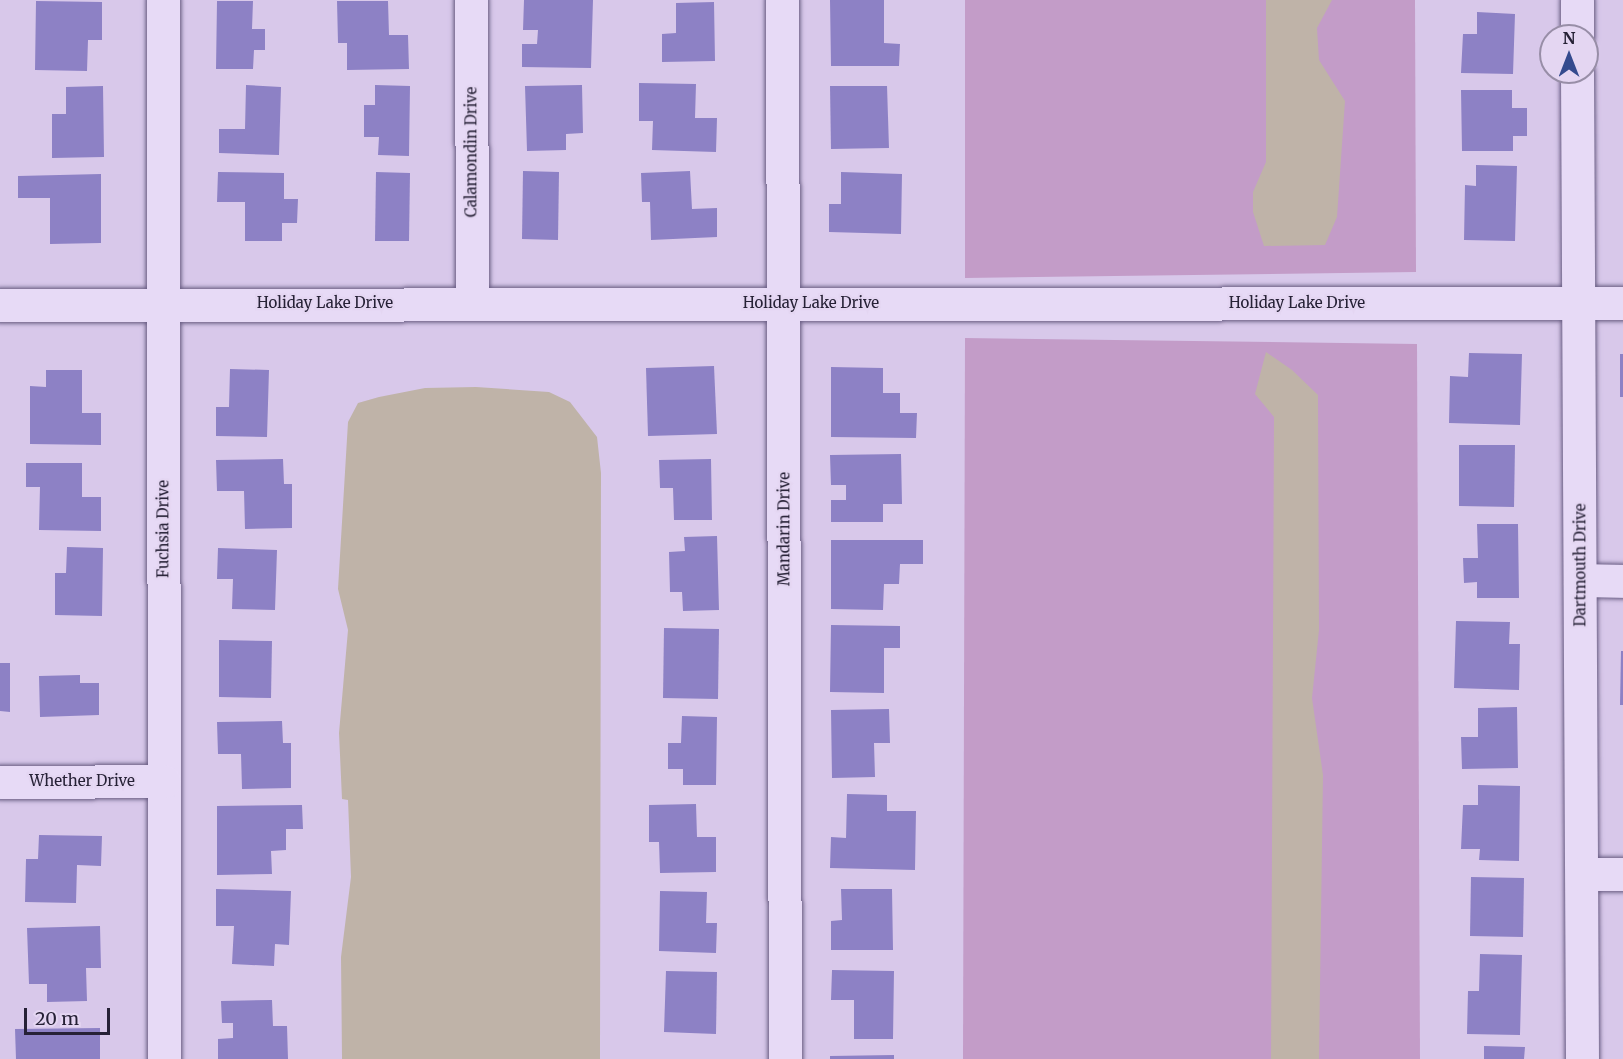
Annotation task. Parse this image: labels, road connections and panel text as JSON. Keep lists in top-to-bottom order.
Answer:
{
  "streets": {
    "street": [
      "Calamondin Drive",
      "Holiday Lake Drive",
      "Fuchsia Drive",
      "Mandarin Drive",
      "Dartmouth Drive",
      "Whether Drive"
    ]
  },
  "crossings": [
    ["Calamondin Drive", "Holiday Lake Drive"],
    ["Holiday Lake Drive", "Fuchsia Drive"],
    ["Holiday Lake Drive", "Mandarin Drive"],
    ["Holiday Lake Drive", "Dartmouth Drive"],
    ["Fuchsia Drive", "Whether Drive"]
  ],
  "scale_bar": "20 m",
  "north": "top"
}
